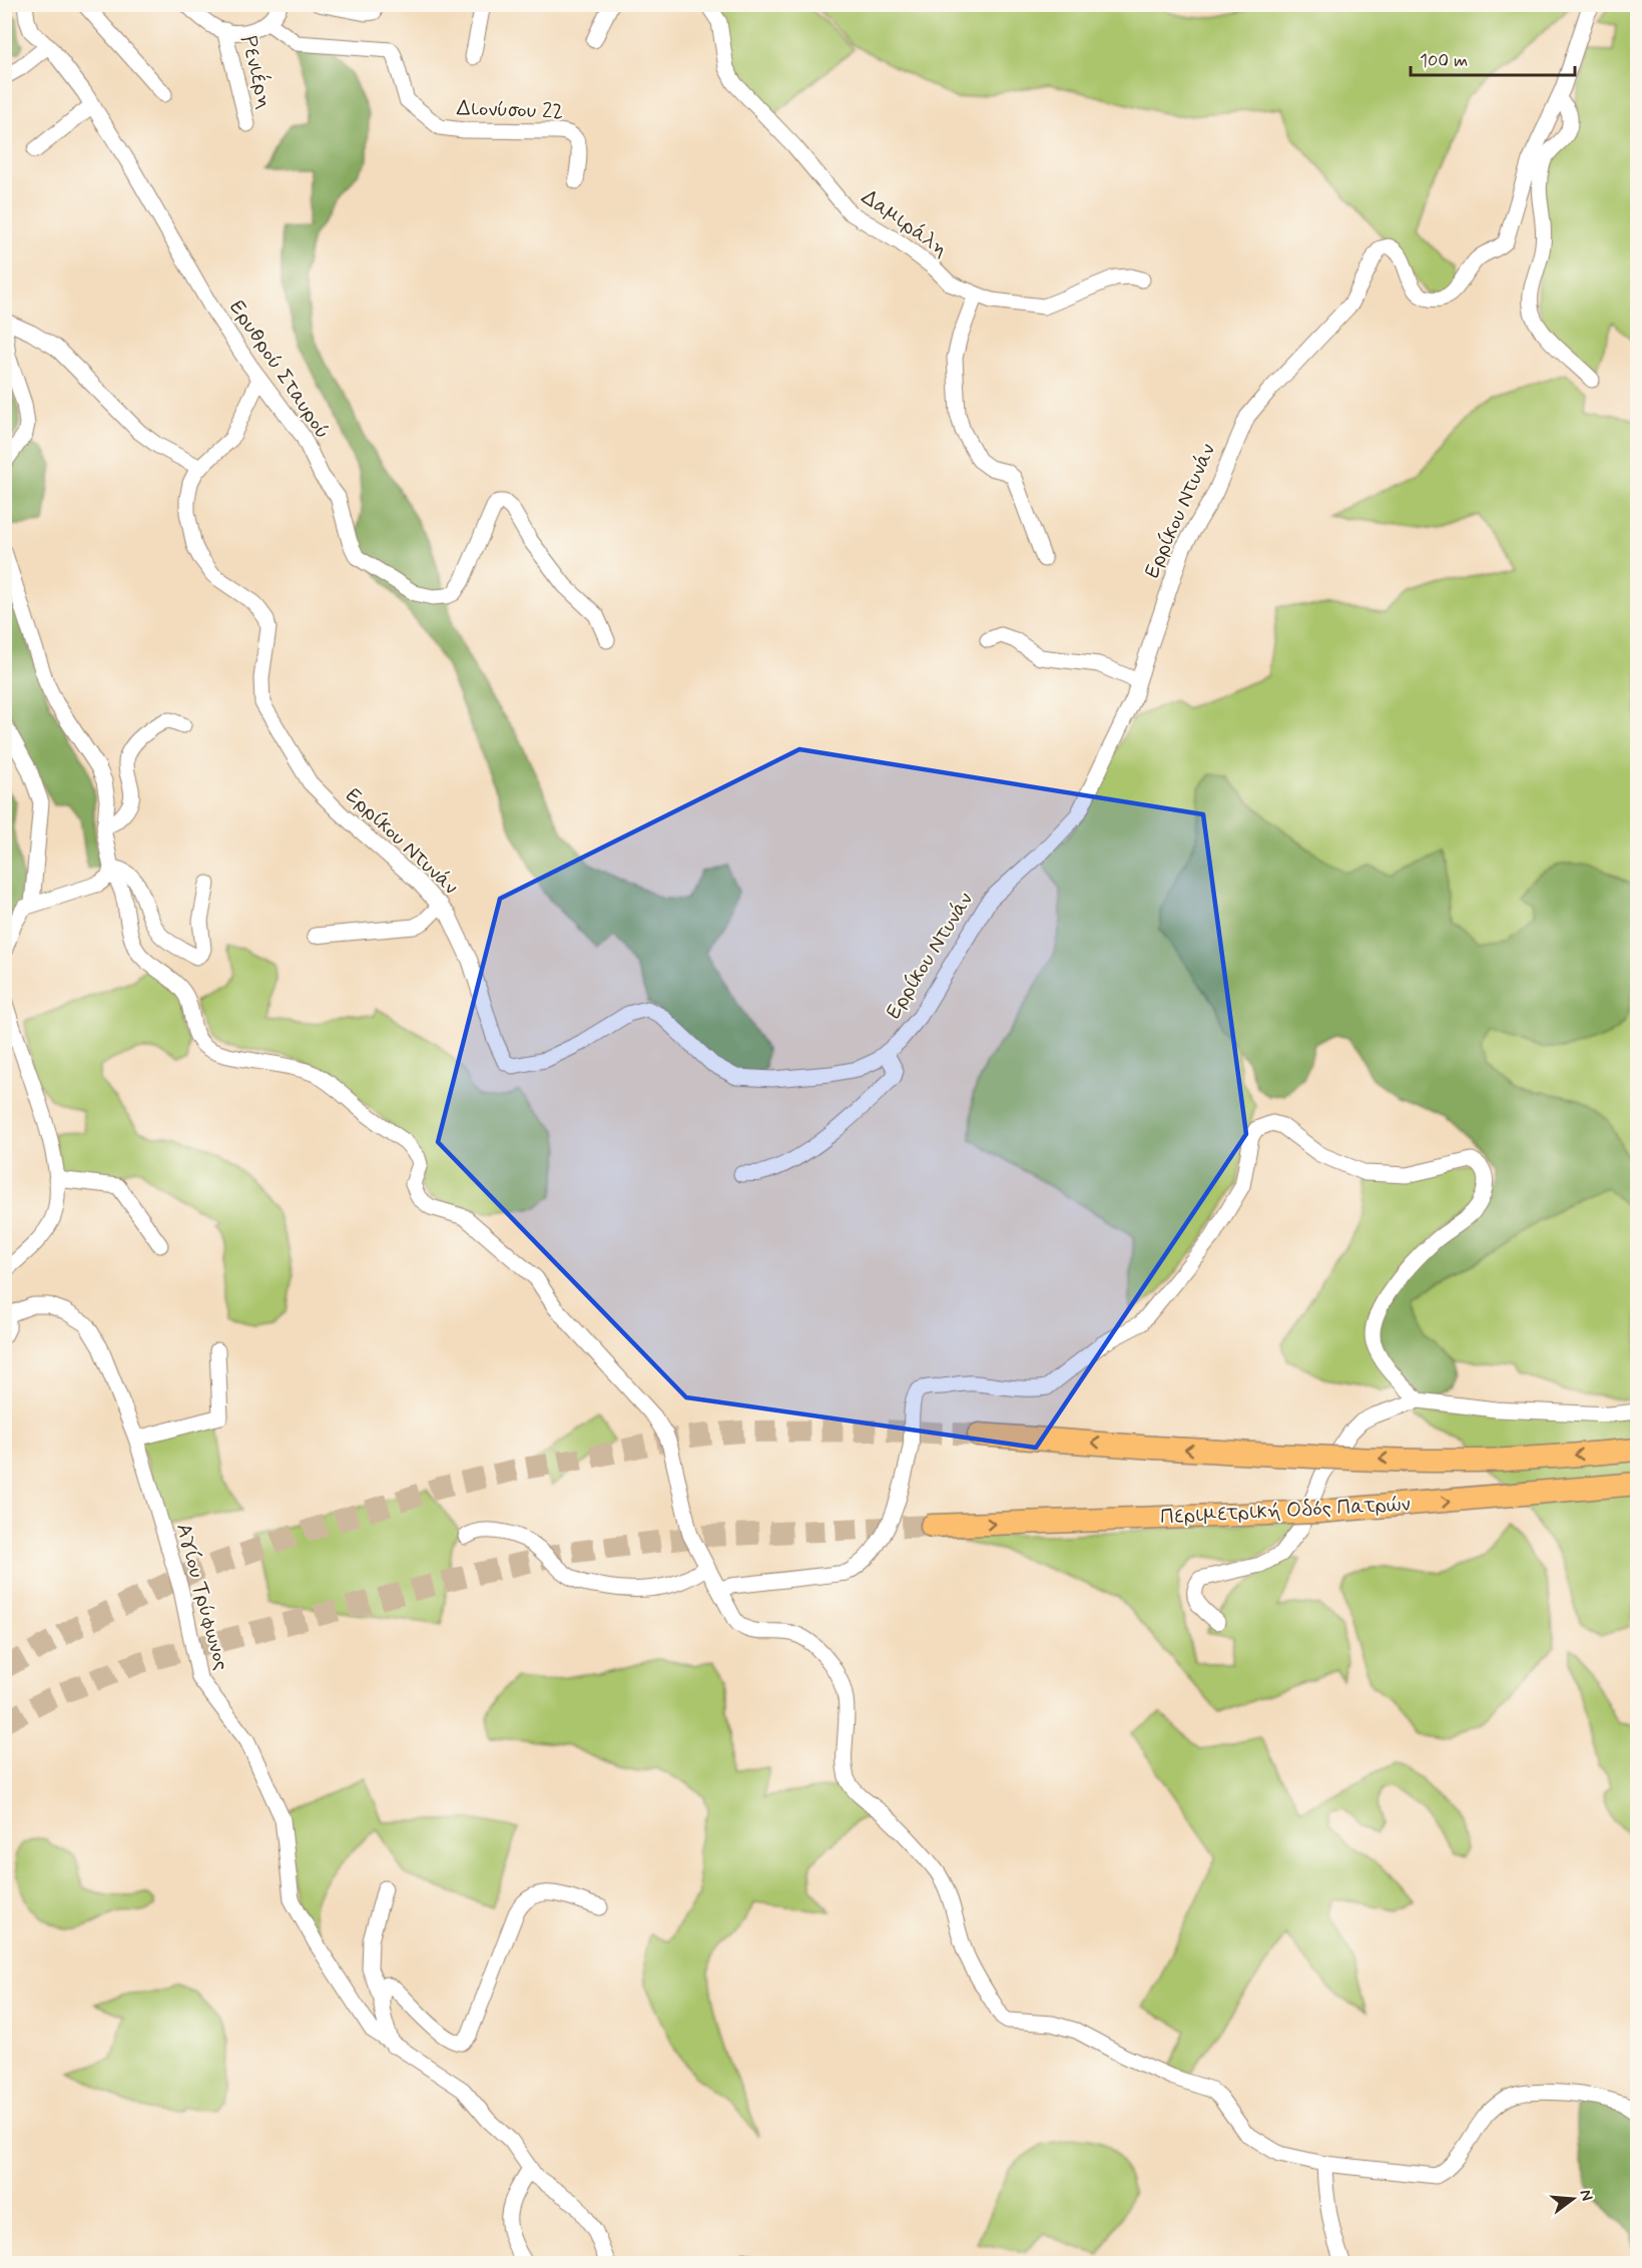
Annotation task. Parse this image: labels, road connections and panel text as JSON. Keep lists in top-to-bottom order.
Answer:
{
  "streets": {
    "highway": ["Περιμετρική Οδός Πατρών"],
    "street": [
      "Ρενιέρη",
      "Διονύσου 22",
      "Δαμιράλη",
      "Ερυθρού Σταυρού",
      "Ερρίκου Ντυνάν",
      "Αγίου Τρύφωνος"
    ]
  },
  "crossings": [
    ["Ερυθρού Σταυρού", "Ερρίκου Ντυνάν"]
  ],
  "scale_bar": "100 m",
  "north": "right"
}
